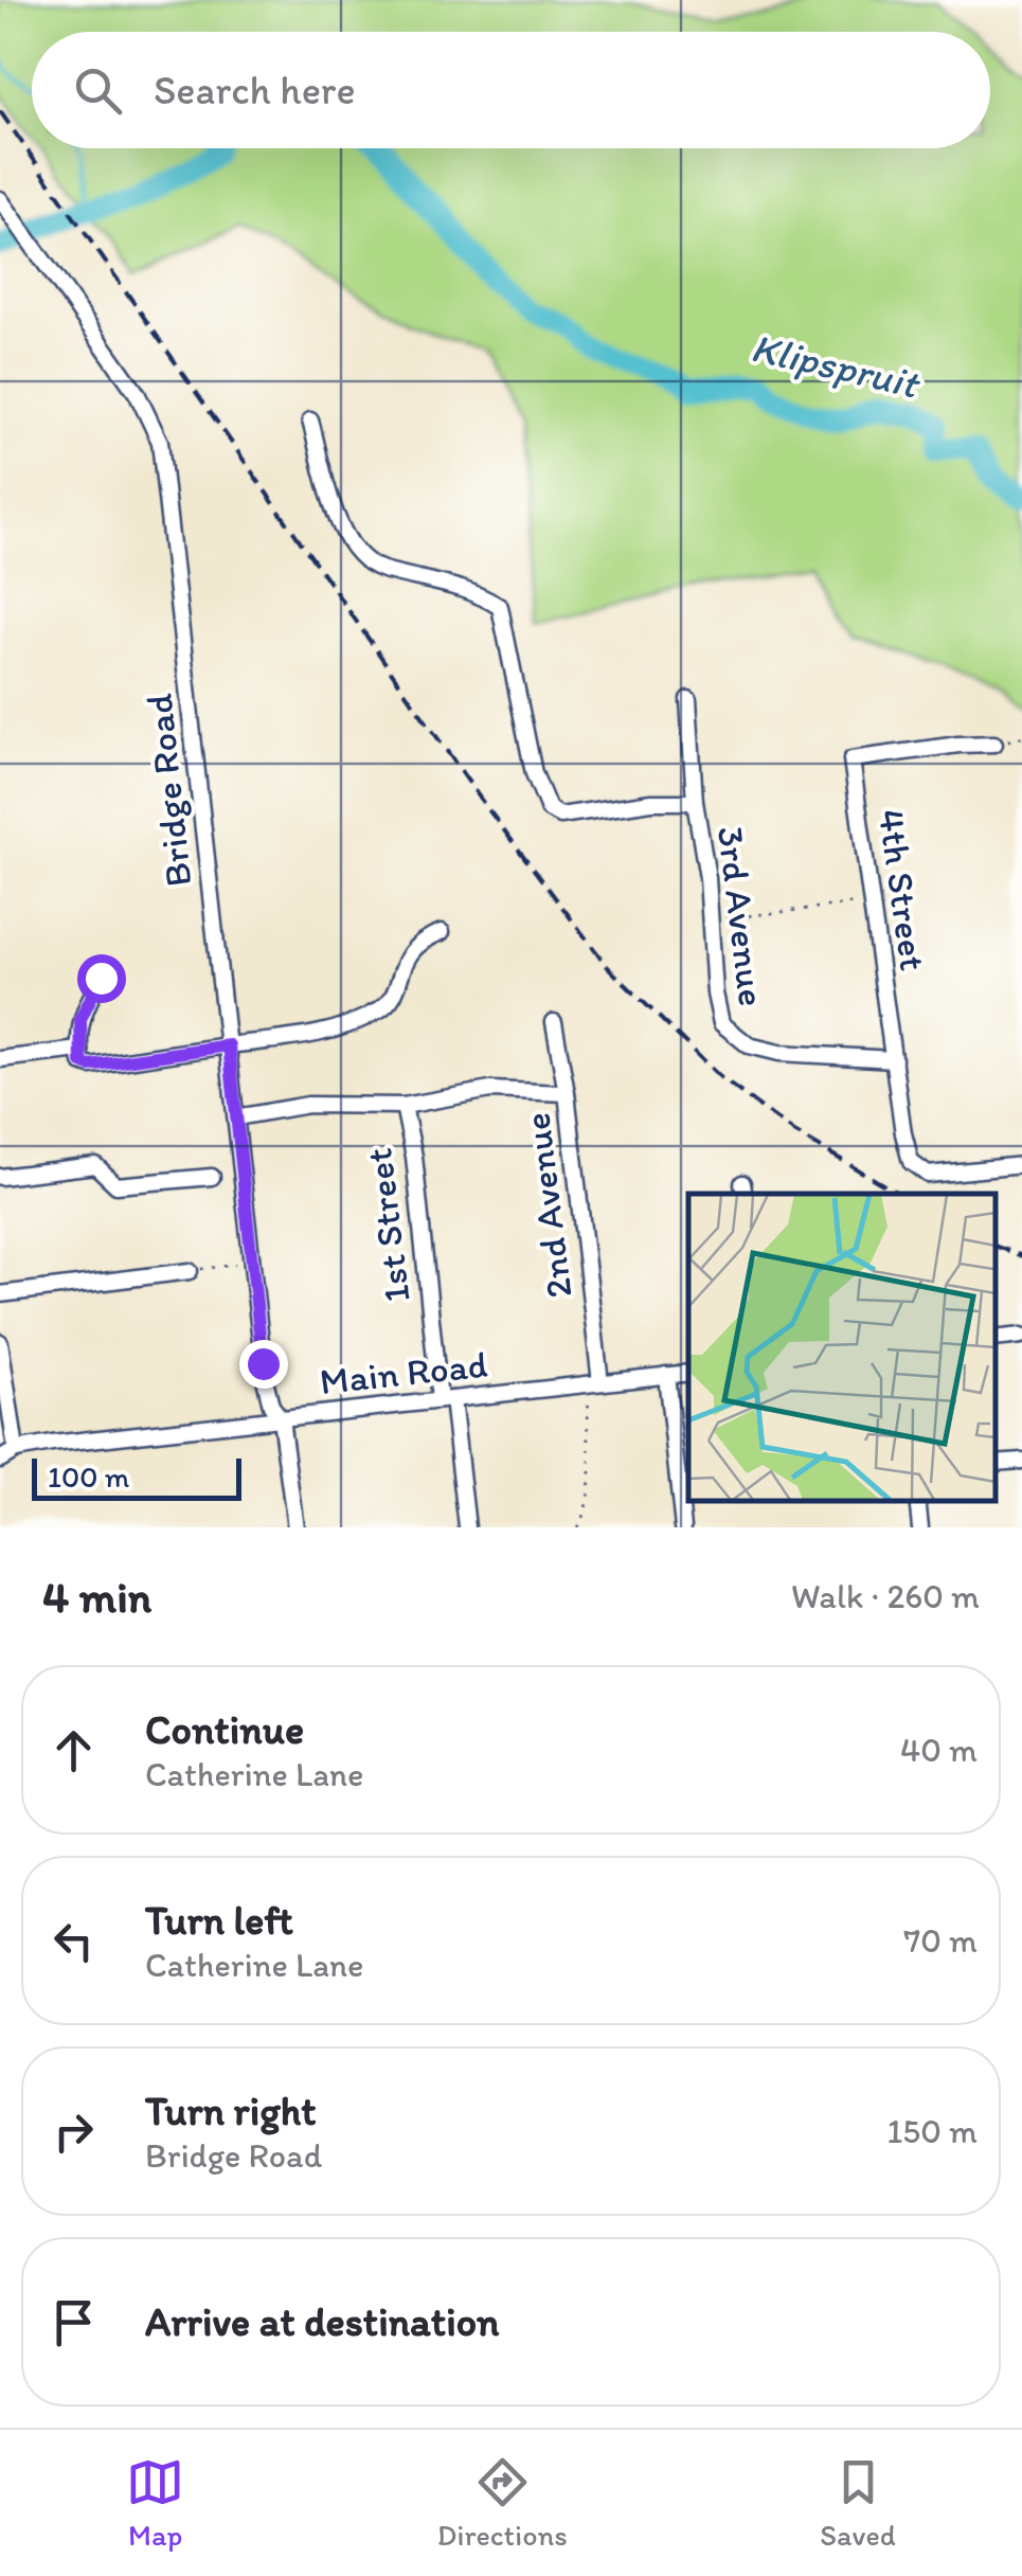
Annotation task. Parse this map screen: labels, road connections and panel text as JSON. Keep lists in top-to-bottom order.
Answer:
{
  "streets": {
    "street": [
      "Bridge Road",
      "4th Street",
      "3rd Avenue",
      "2nd Avenue",
      "1st Street",
      "Main Road"
    ]
  },
  "crossings": [
    ["Bridge Road", "Main Road"],
    ["4th Street", "3rd Avenue"],
    ["2nd Avenue", "Main Road"],
    ["1st Street", "Main Road"]
  ],
  "water": ["Klipspruit"],
  "scale_bar": "100 m",
  "page": {
    "search": "Search here",
    "scale": "100 m",
    "heading": ["4 min", "Walk · 260 m"],
    "list": [
      ["Continue", "Catherine Lane", "40 m"],
      ["Turn left", "Catherine Lane", "70 m"],
      ["Turn right", "Bridge Road", "150 m"],
      "Arrive at destination"
    ],
    "nav": ["Map", "Directions", "Saved"]
  }
}
